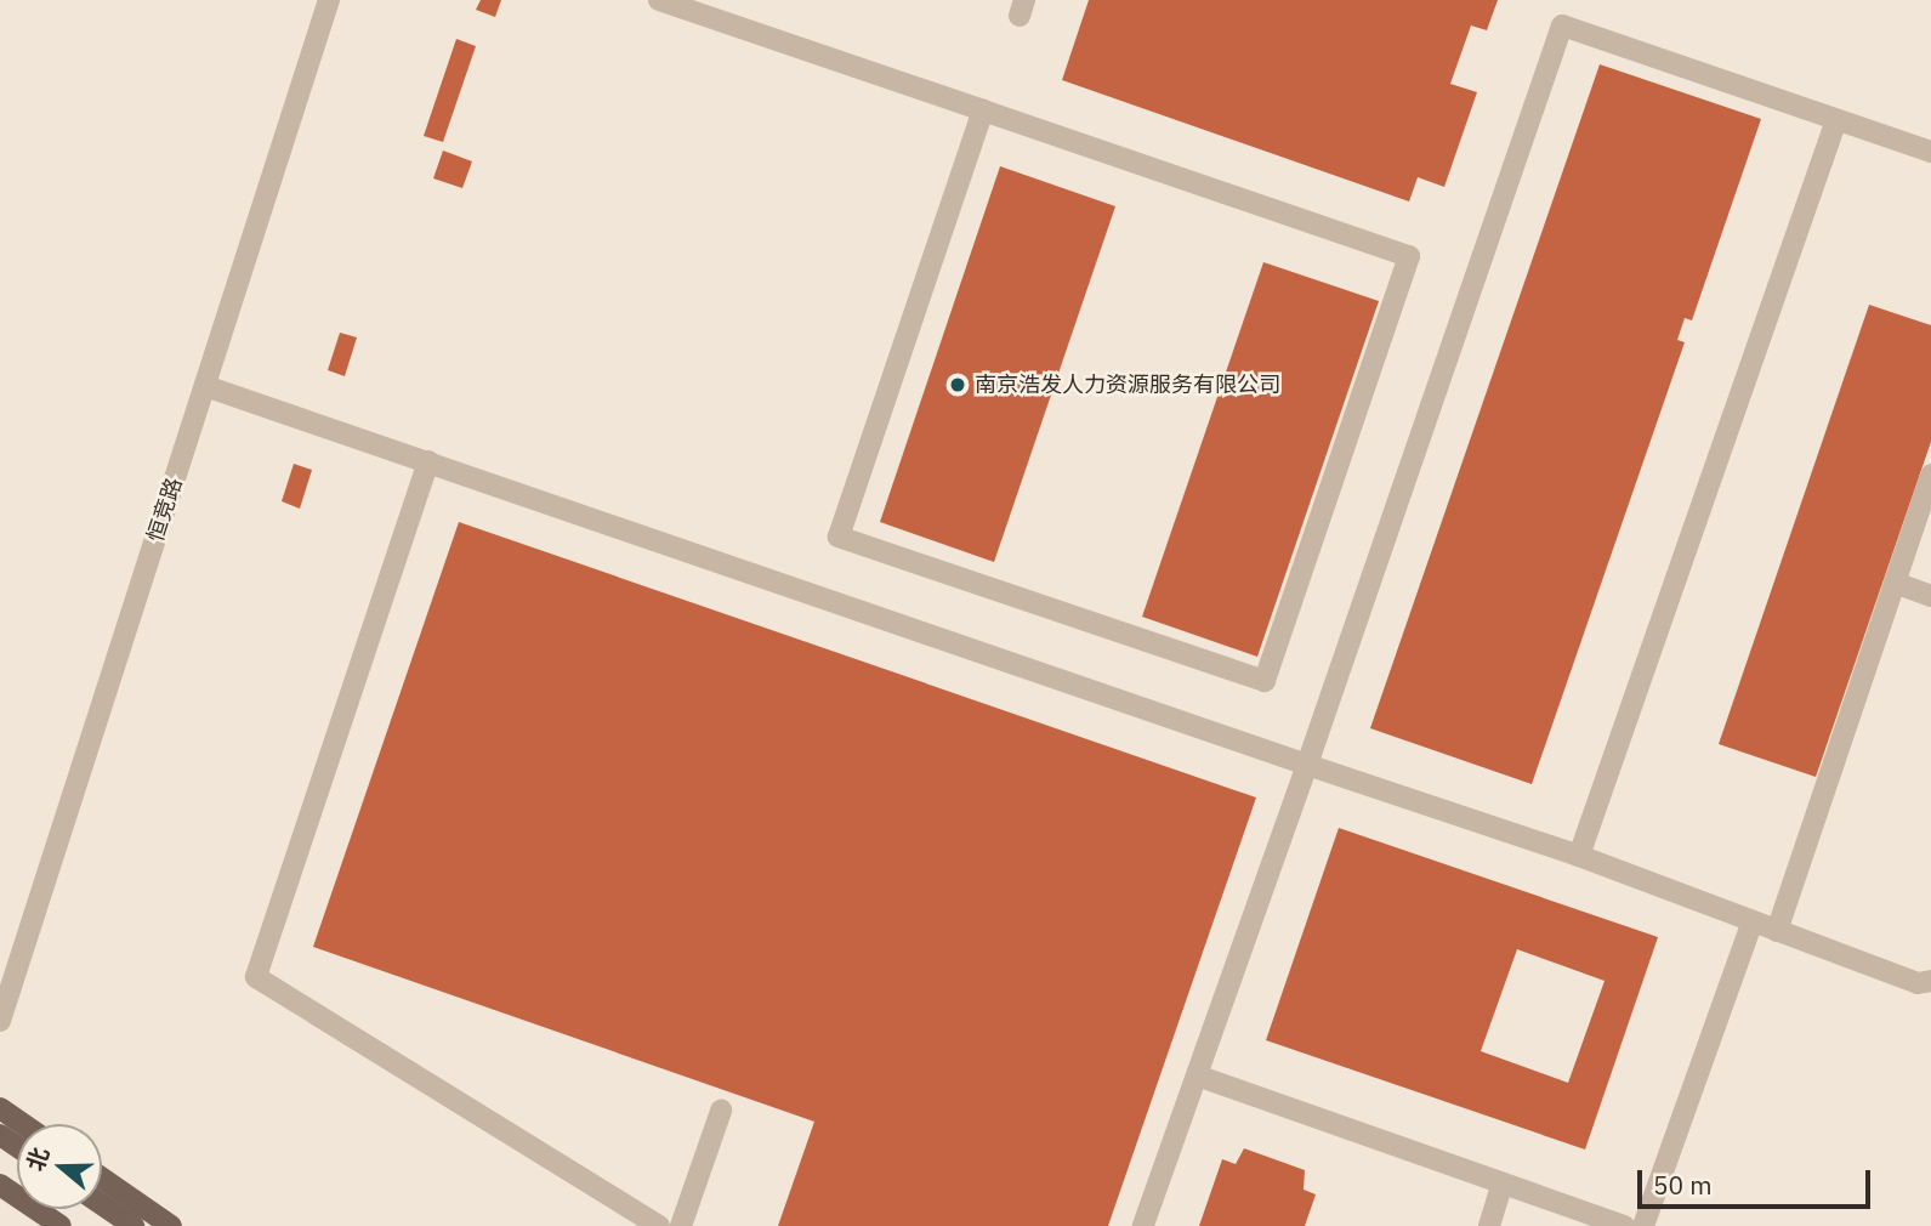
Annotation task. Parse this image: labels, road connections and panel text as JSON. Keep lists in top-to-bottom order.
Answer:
{
  "streets": {
    "street": ["恒竞路"]
  },
  "places": ["南京浩发人力资源服务有限公司"],
  "scale_bar": "50 m",
  "north": "left"
}
